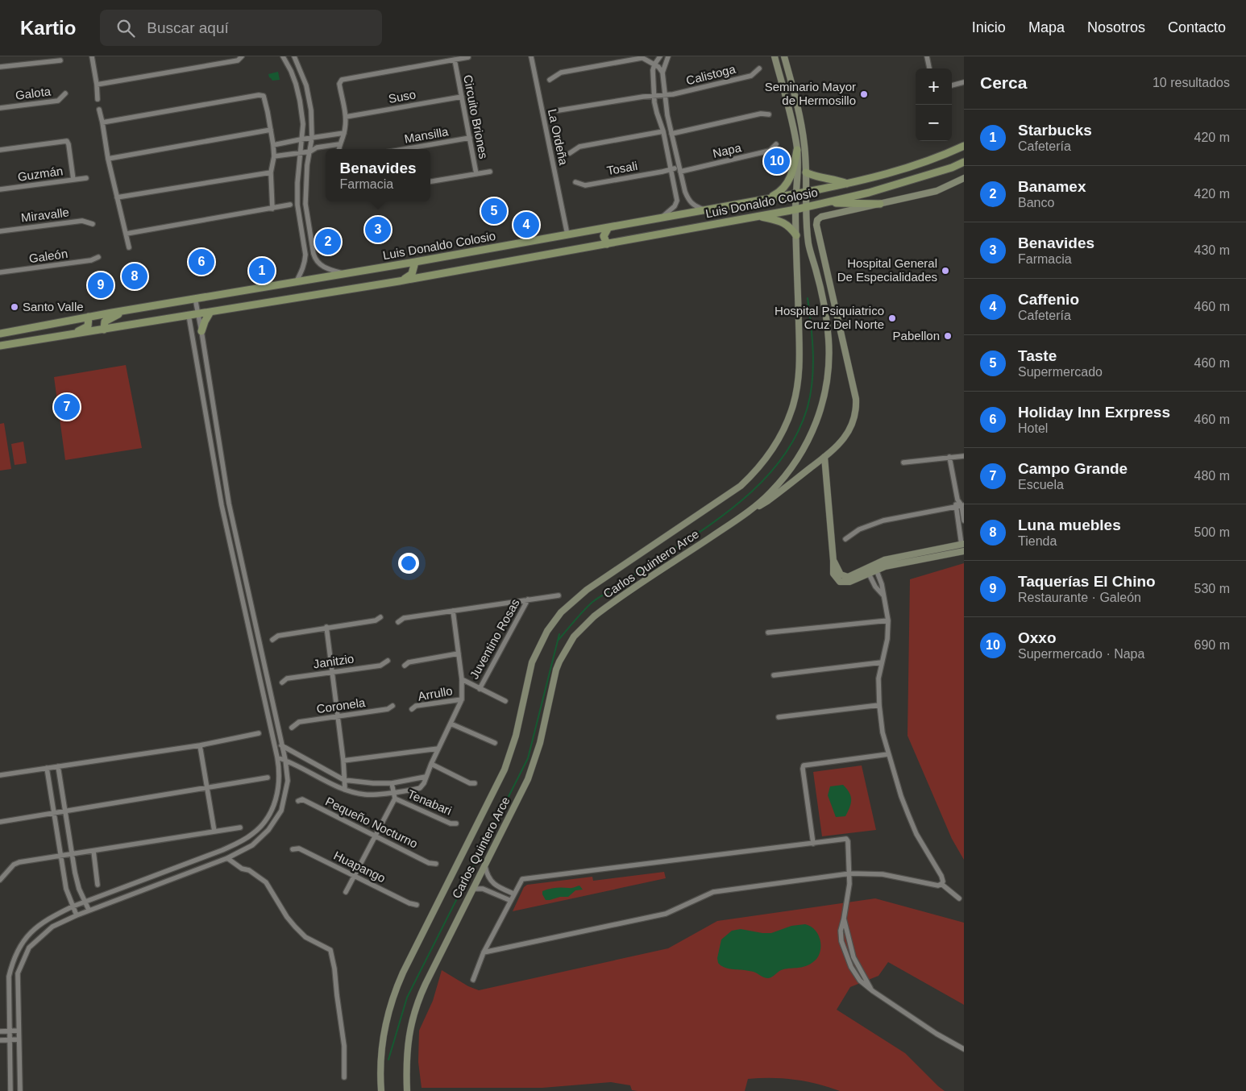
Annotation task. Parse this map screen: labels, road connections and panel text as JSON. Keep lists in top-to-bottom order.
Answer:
{
  "streets": {
    "main road": ["Luis Donaldo Colosio", "Carlos Quintero Arce"],
    "street": [
      "Calistoga",
      "Galota",
      "Suso",
      "Circuito Briones",
      "Mansilla",
      "La Ordeña",
      "Napa",
      "Tosali",
      "Guzmán",
      "Miravalle",
      "Galeón",
      "Juventino Rosas",
      "Janitzio",
      "Arrullo",
      "Coronela",
      "Tenabari",
      "Pequeño Nocturno",
      "Huapango"
    ]
  },
  "crossings": [
    ["Suso", "Circuito Briones"],
    ["Circuito Briones", "Mansilla"],
    ["La Ordeña", "Luis Donaldo Colosio"],
    ["Napa", "Tosali"],
    ["Luis Donaldo Colosio", "Carlos Quintero Arce"]
  ],
  "places": [
    "Seminario Mayor de Hermosillo",
    "Hospital General De Especialidades",
    "Santo Valle",
    "Hospital Psiquiatrico Cruz Del Norte",
    "Pabellon"
  ],
  "page": {
    "header": "Kartio",
    "search": "Buscar aquí",
    "nav": [
      "Inicio",
      "Mapa",
      "Nosotros",
      "Contacto"
    ],
    "heading": ["Cerca", "10 resultados"],
    "map_buttons": ["+", "−"],
    "list": [
      {
        "mark": "1",
        "name": "Starbucks",
        "note": "Cafetería",
        "value": "420 m"
      },
      {
        "mark": "2",
        "name": "Banamex",
        "note": "Banco",
        "value": "420 m"
      },
      {
        "mark": "3",
        "name": "Benavides",
        "note": "Farmacia",
        "value": "430 m"
      },
      {
        "mark": "4",
        "name": "Caffenio",
        "note": "Cafetería",
        "value": "460 m"
      },
      {
        "mark": "5",
        "name": "Taste",
        "note": "Supermercado",
        "value": "460 m"
      },
      {
        "mark": "6",
        "name": "Holiday Inn Exrpress",
        "note": "Hotel",
        "value": "460 m"
      },
      {
        "mark": "7",
        "name": "Campo Grande",
        "note": "Escuela",
        "value": "480 m"
      },
      {
        "mark": "8",
        "name": "Luna muebles",
        "note": "Tienda",
        "value": "500 m"
      },
      {
        "mark": "9",
        "name": "Taquerías El Chino",
        "note": "Restaurante · Galeón",
        "value": "530 m"
      },
      {
        "mark": "10",
        "name": "Oxxo",
        "note": "Supermercado · Napa",
        "value": "690 m"
      }
    ],
    "pins": [
      "10",
      "5",
      "4",
      "3",
      "2",
      "6",
      "1",
      "8",
      "9",
      "7"
    ],
    "popup": ["Benavides", "Farmacia"]
  }
}
